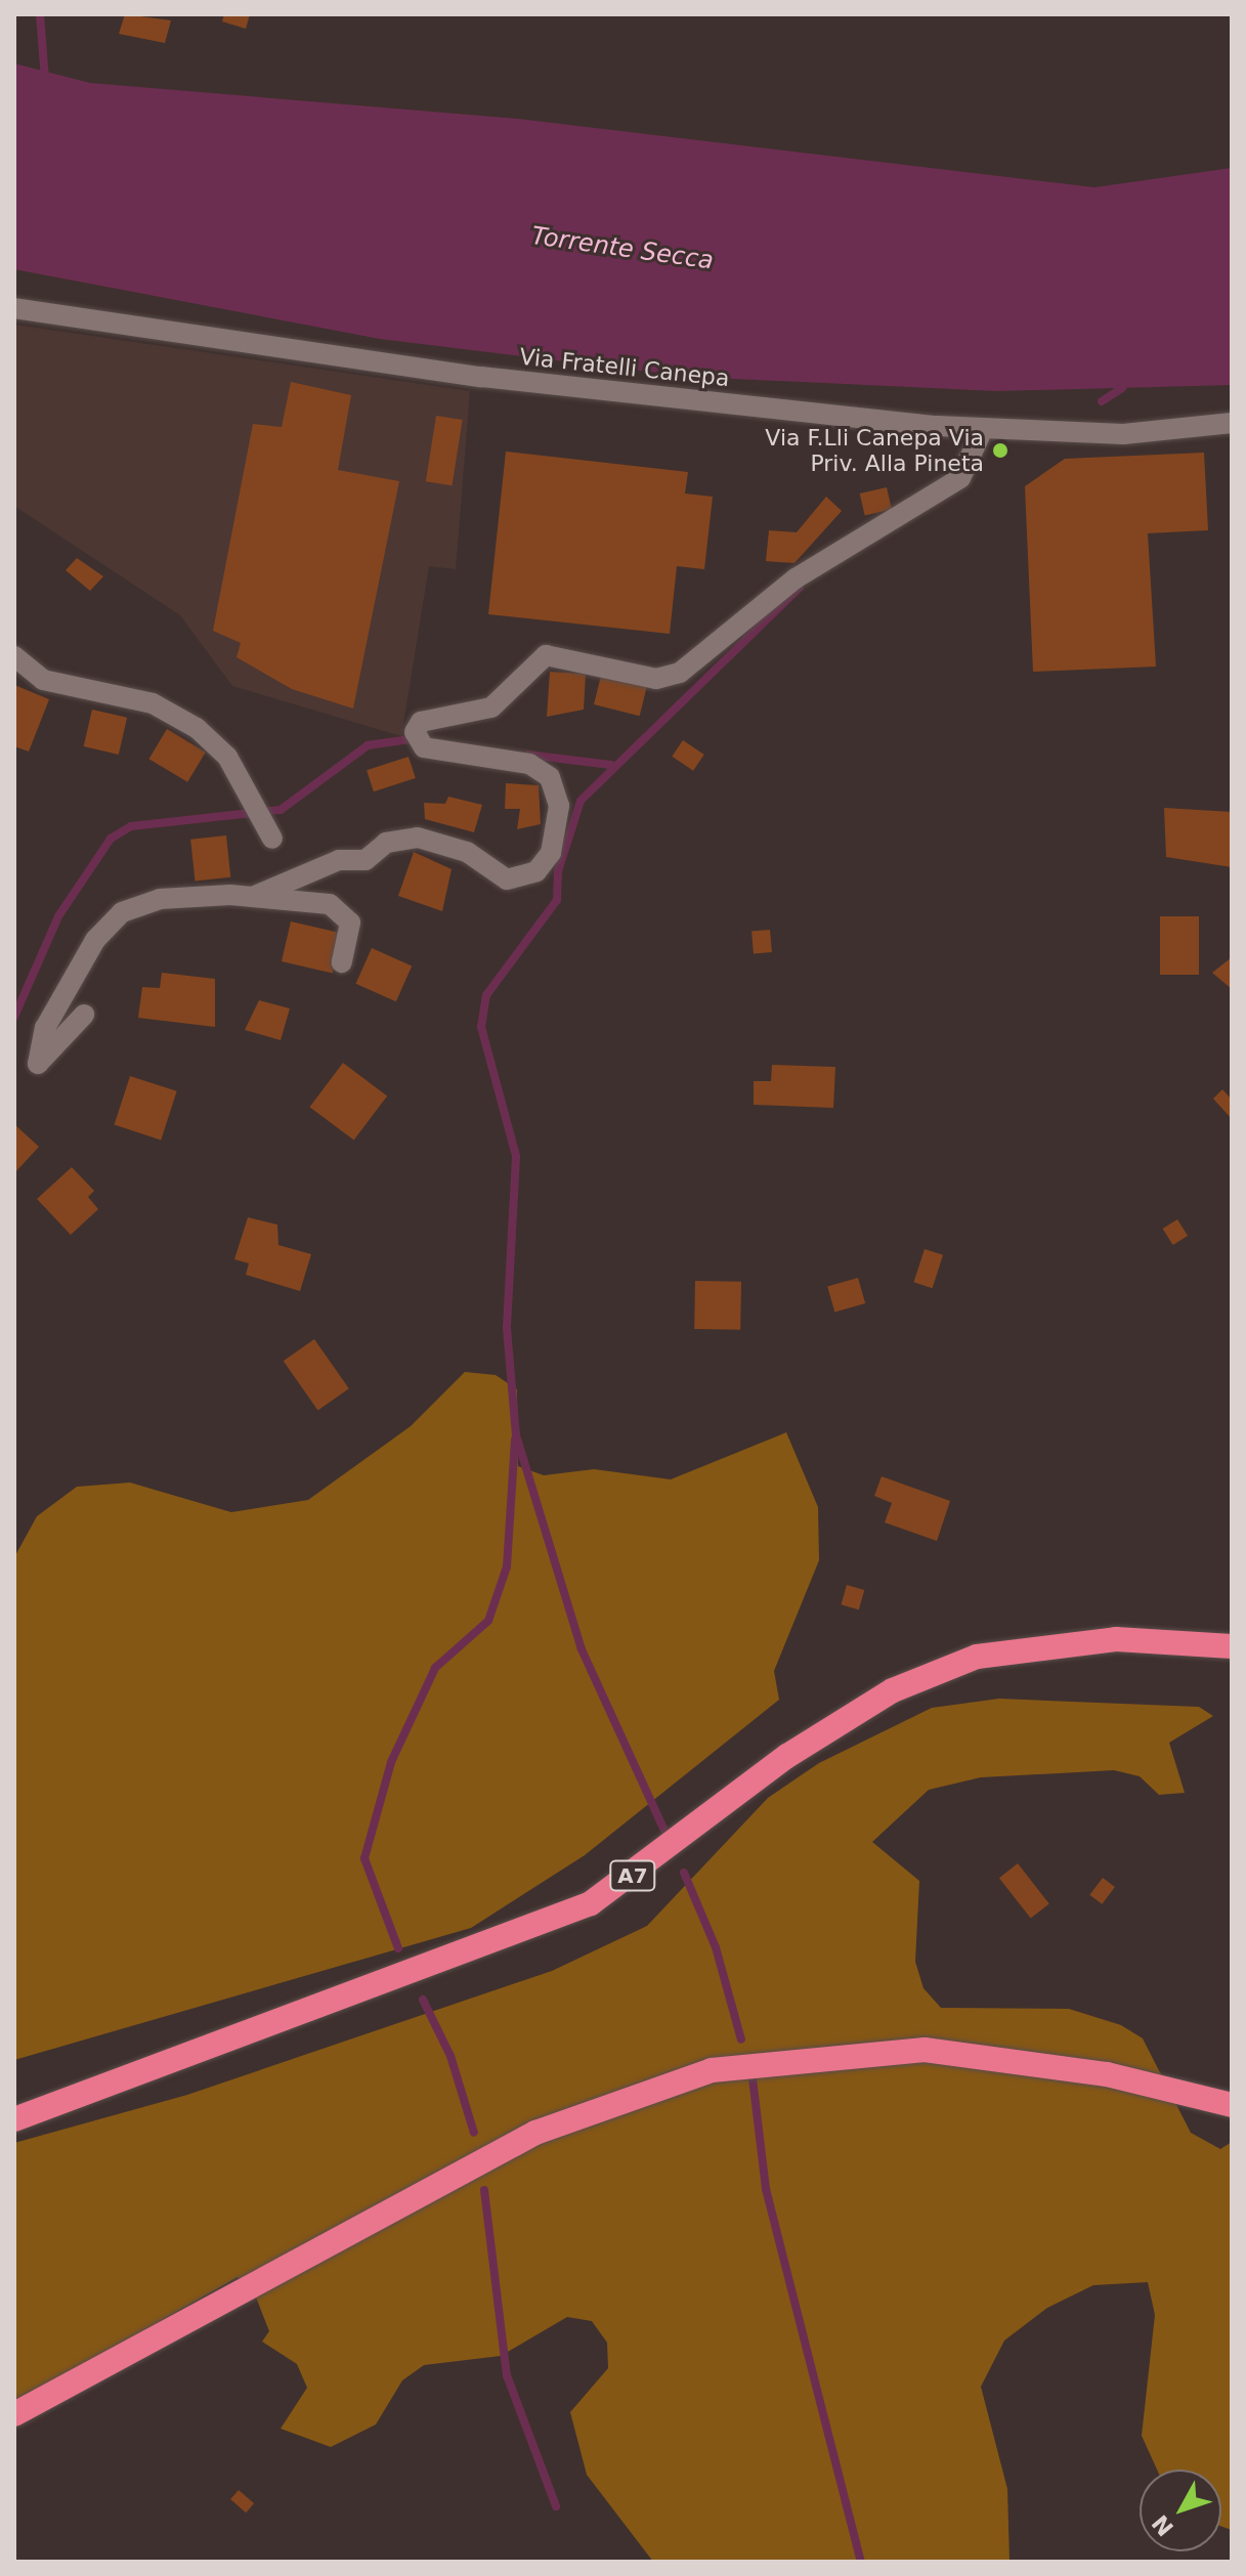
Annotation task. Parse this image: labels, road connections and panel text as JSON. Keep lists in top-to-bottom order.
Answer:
{
  "streets": {
    "highway": ["A7"],
    "street": ["Via Fratelli Canepa"]
  },
  "water": ["Torrente Secca"],
  "places": ["Via F.Lli Canepa Via Priv. Alla Pineta"],
  "north": "bottom left"
}
